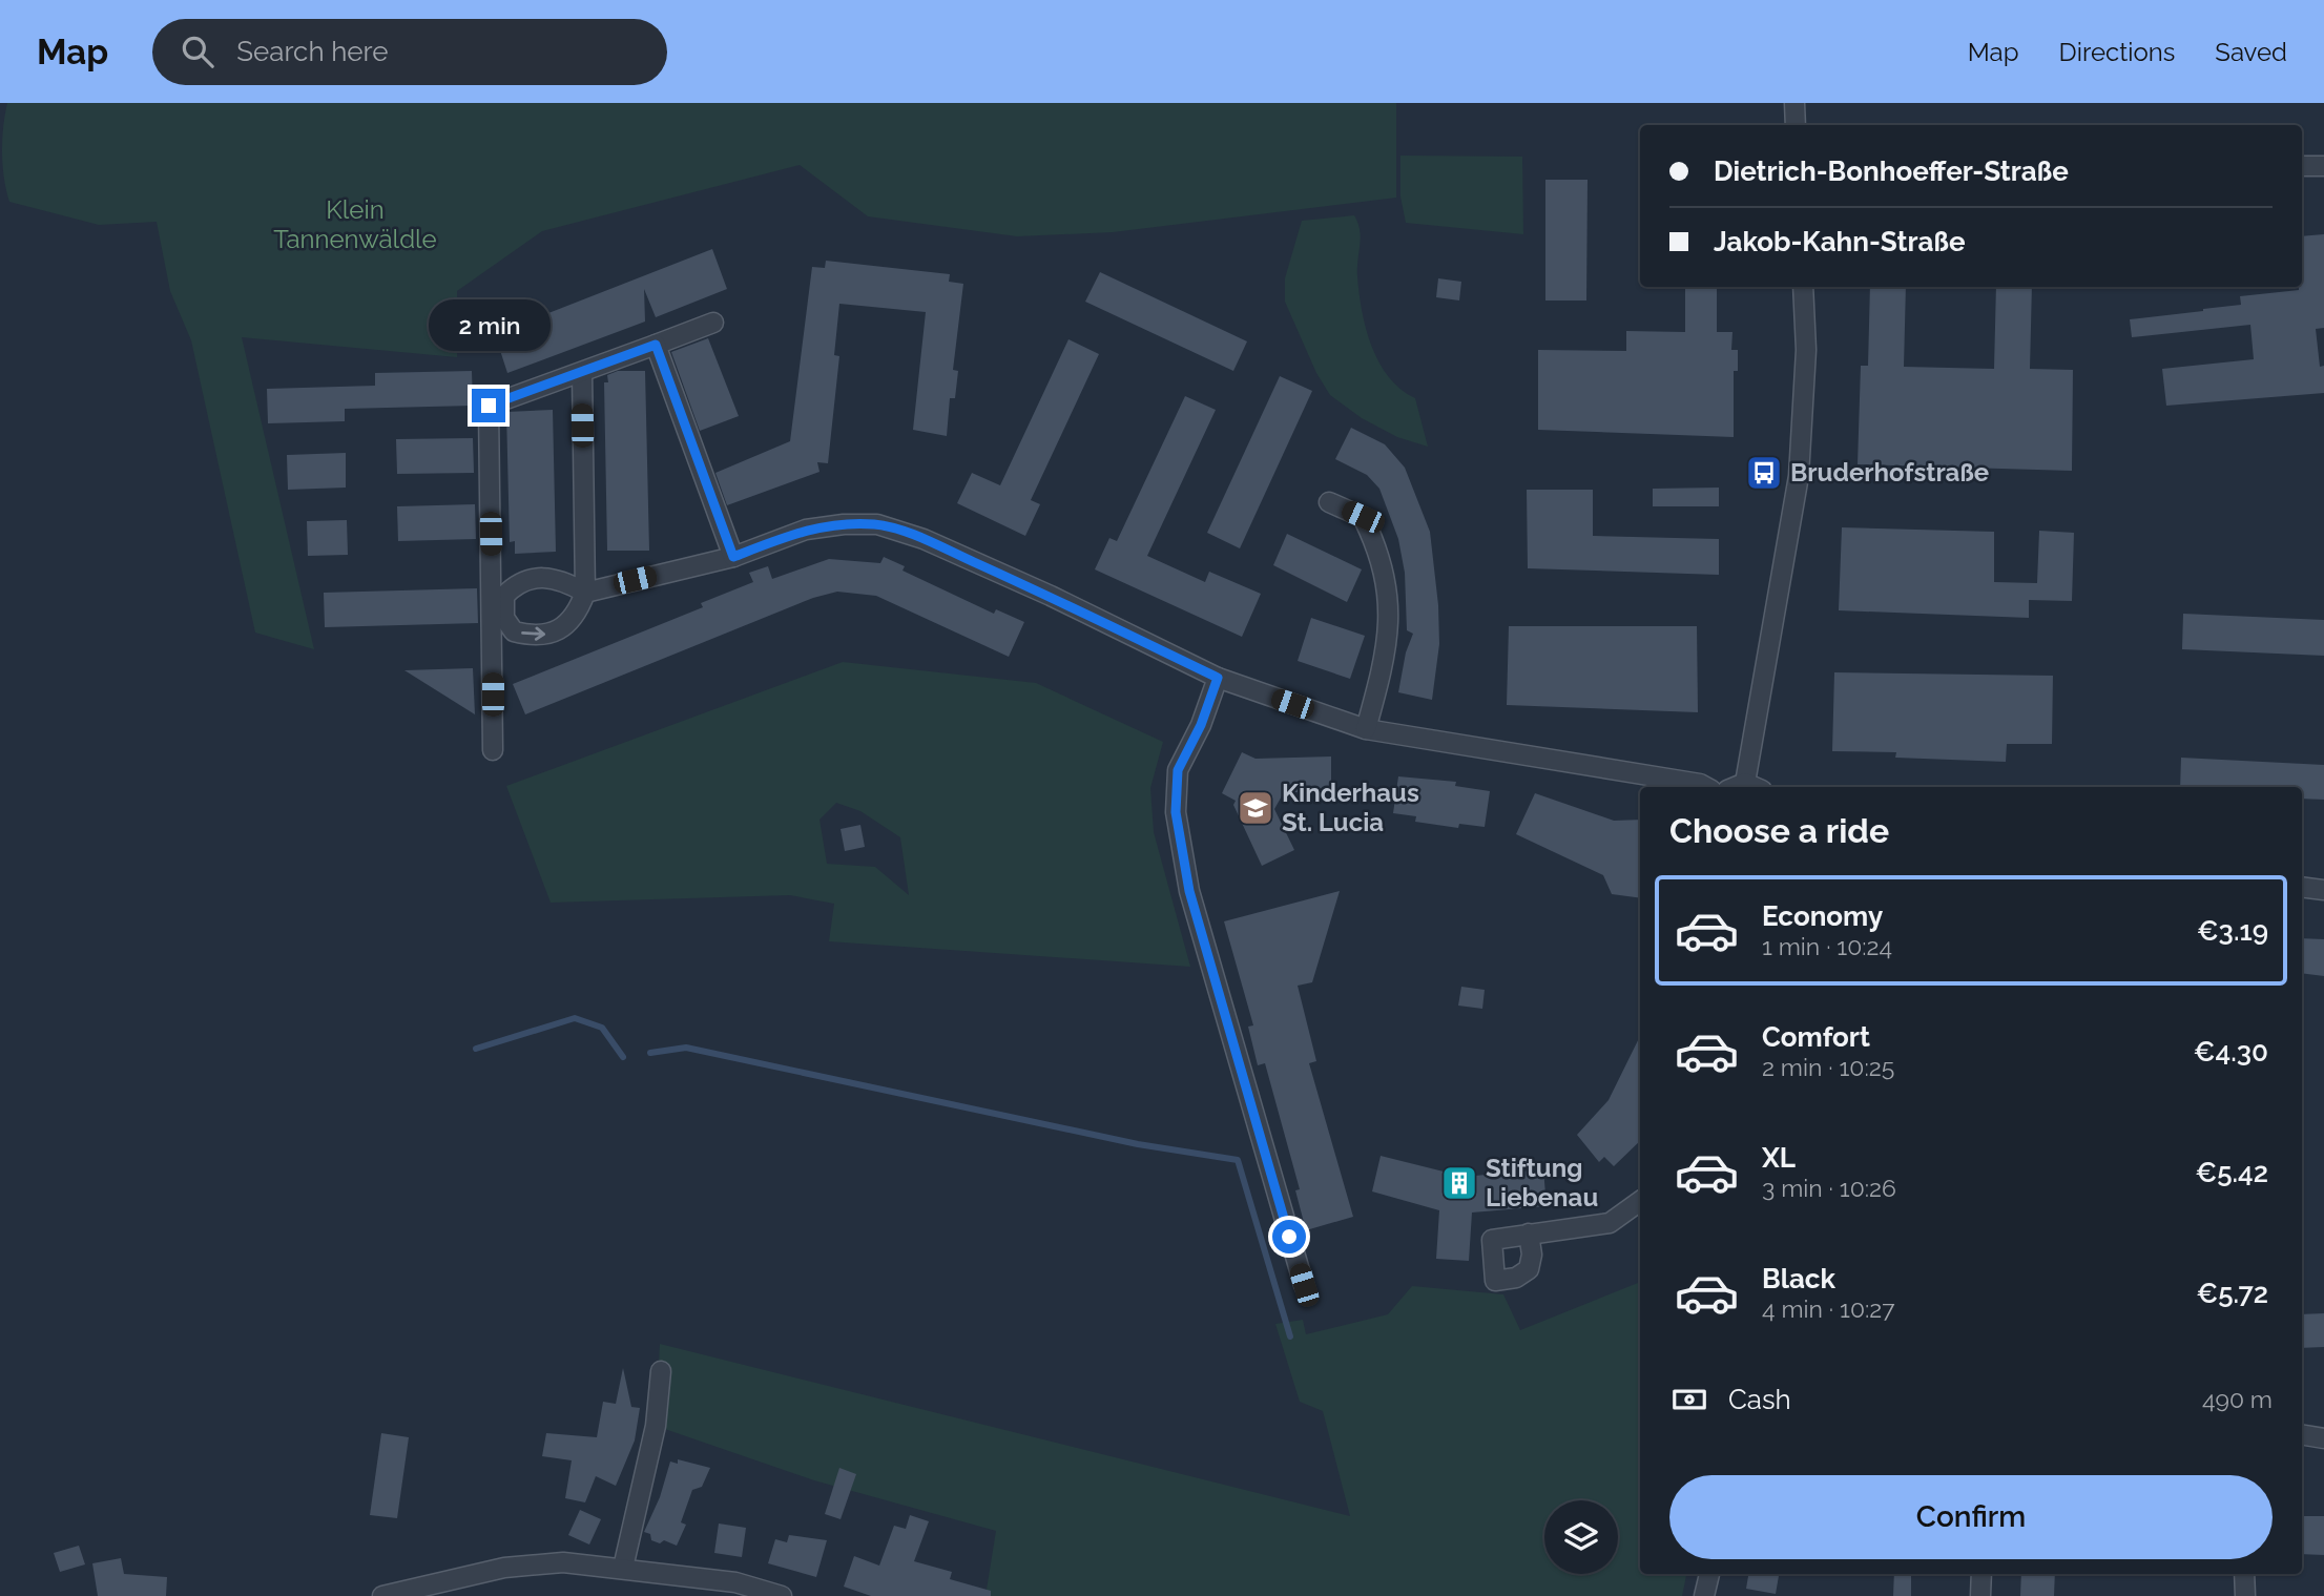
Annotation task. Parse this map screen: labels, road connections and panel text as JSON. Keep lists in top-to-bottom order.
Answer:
{
  "parks": ["Klein Tannenwäldle"],
  "places": {
    "bus stop": ["Bruderhofstraße"],
    "school or university": ["Kinderhaus St. Lucia"],
    "building": ["Stiftung Liebenau"]
  },
  "page": {
    "header": "Map",
    "search": "Search here",
    "nav": ["Map", "Directions", "Saved"],
    "banner": ["Dietrich-Bonhoeffer-Straße", "Jakob-Kahn-Straße"],
    "bubble": "2 min",
    "heading": "Choose a ride",
    "list": [
      {
        "name": "Economy",
        "note": "1 min · 10:24",
        "value": "€3.19"
      },
      {
        "name": "Comfort",
        "note": "2 min · 10:25",
        "value": "€4.30"
      },
      {
        "name": "XL",
        "note": "3 min · 10:26",
        "value": "€5.42"
      },
      {
        "name": "Black",
        "note": "4 min · 10:27",
        "value": "€5.72"
      }
    ],
    "pay": ["Cash", "490 m"],
    "buttons": "Confirm"
  }
}
